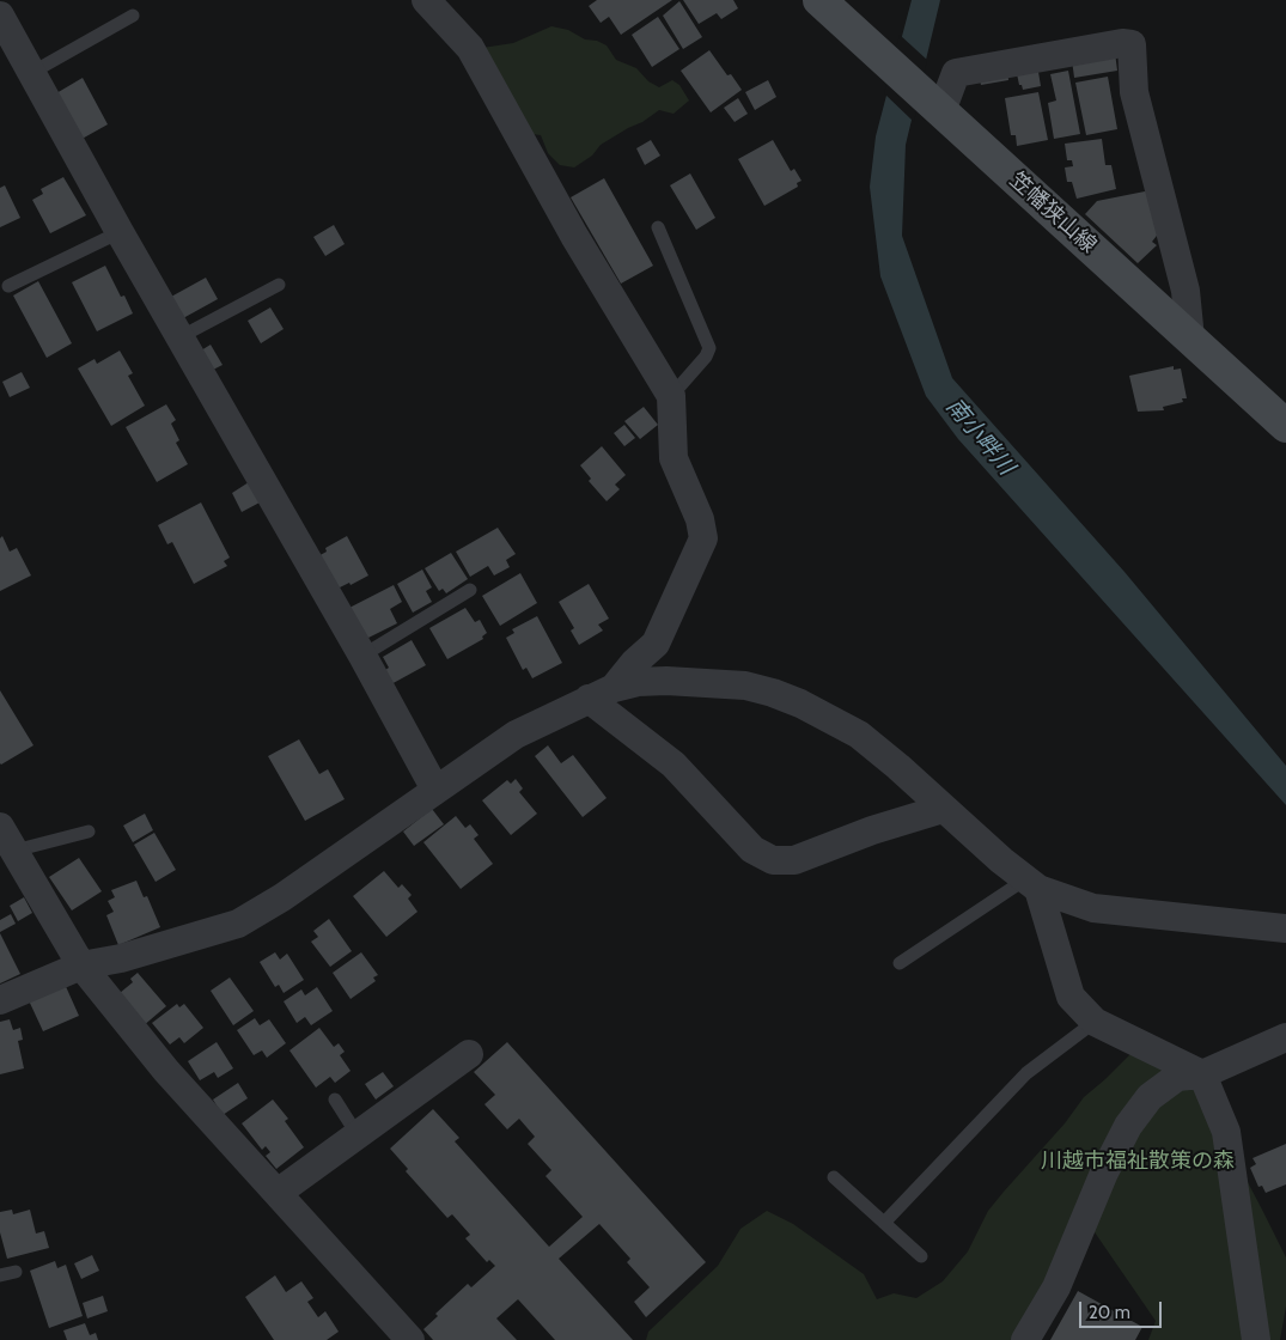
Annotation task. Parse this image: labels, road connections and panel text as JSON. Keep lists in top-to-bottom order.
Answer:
{
  "streets": {
    "main road": ["笠幡狭山線"]
  },
  "water": ["南小畔川"],
  "parks": ["川越市福祉散策の森"],
  "scale_bar": "20 m"
}
